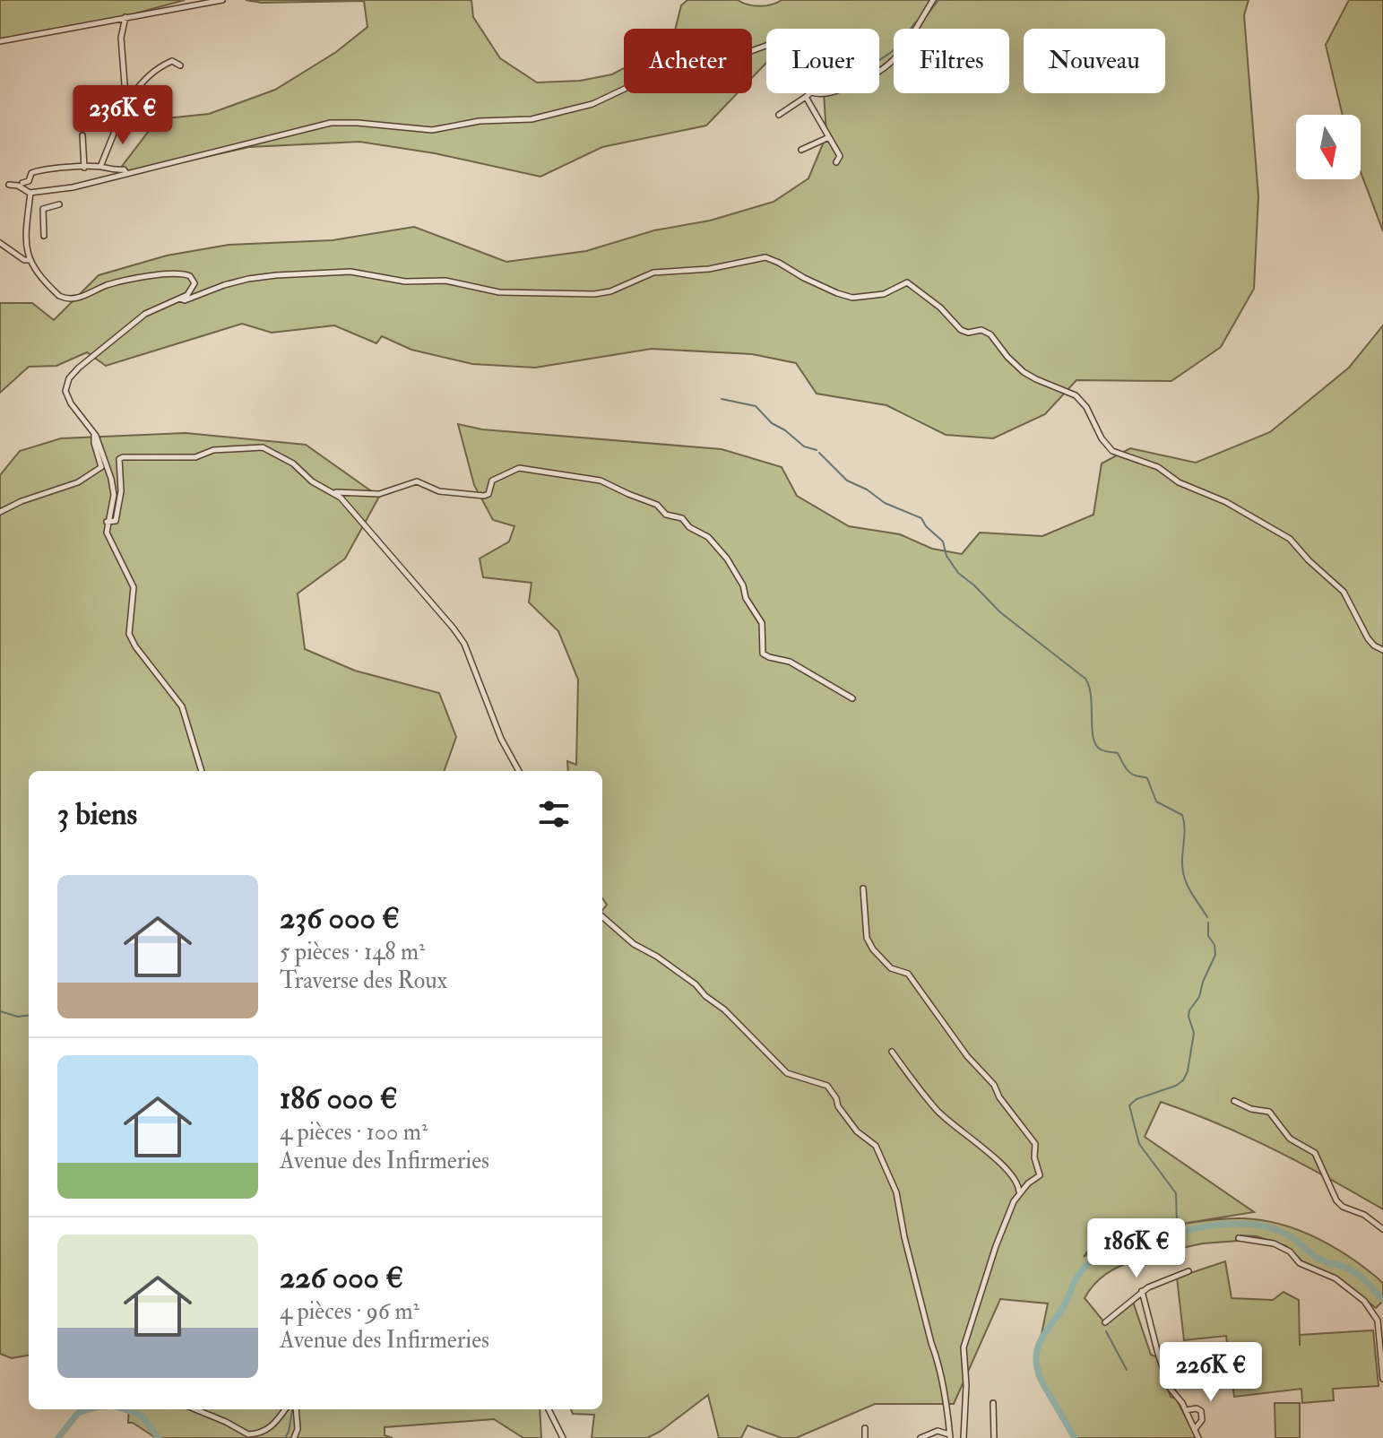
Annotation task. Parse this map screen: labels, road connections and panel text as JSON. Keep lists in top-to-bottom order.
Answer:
{
  "north": "bottom",
  "page": {
    "chip": [
      "Acheter",
      "Louer",
      "Filtres",
      "Nouveau"
    ],
    "price": ["236K €", "186K €", "226K €"],
    "heading": "3 biens",
    "list": [
      {
        "name": "236 000 €",
        "note": "5 pièces · 148 m² · Traverse des Roux"
      },
      {
        "name": "186 000 €",
        "note": "4 pièces · 100 m² · Avenue des Infirmeries"
      },
      {
        "name": "226 000 €",
        "note": "4 pièces · 96 m² · Avenue des Infirmeries"
      }
    ]
  }
}
